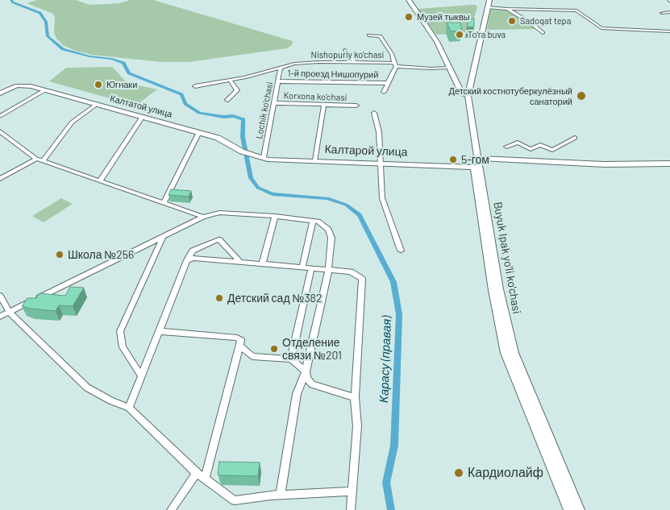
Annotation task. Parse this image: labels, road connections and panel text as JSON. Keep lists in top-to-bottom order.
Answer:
{
  "streets": {
    "main road": ["Калтатой улица", "Калтарой улица", "Buyuk Ipak yo'li ko'chasi"],
    "street": [
      "Nishopuriy ko'chasi",
      "1-й проезд Нишопурий",
      "Korxona ko'chasi",
      "Lochik ko'chasi"
    ]
  },
  "crossings": [
    ["Nishopuriy ko'chasi", "Lochik ko'chasi"],
    ["1-й проезд Нишопурий", "Lochik ko'chasi"],
    ["Korxona ko'chasi", "Lochik ko'chasi"],
    ["Калтатой улица", "Калтарой улица"],
    ["Lochik ko'chasi", "Калтарой улица"],
    ["Калтарой улица", "Buyuk Ipak yo'li ko'chasi"]
  ],
  "water": ["Карасу (правая)"],
  "places": [
    "Музей тыквы",
    "Sadoqat tepa",
    "To‘ra buva",
    "Югнаки",
    "Детский костнотуберкулёзный санаторий",
    "5-гом",
    "Школа №256",
    "Детский сад №382",
    "Отделение связи №201",
    "Кардиолайф"
  ]
}
